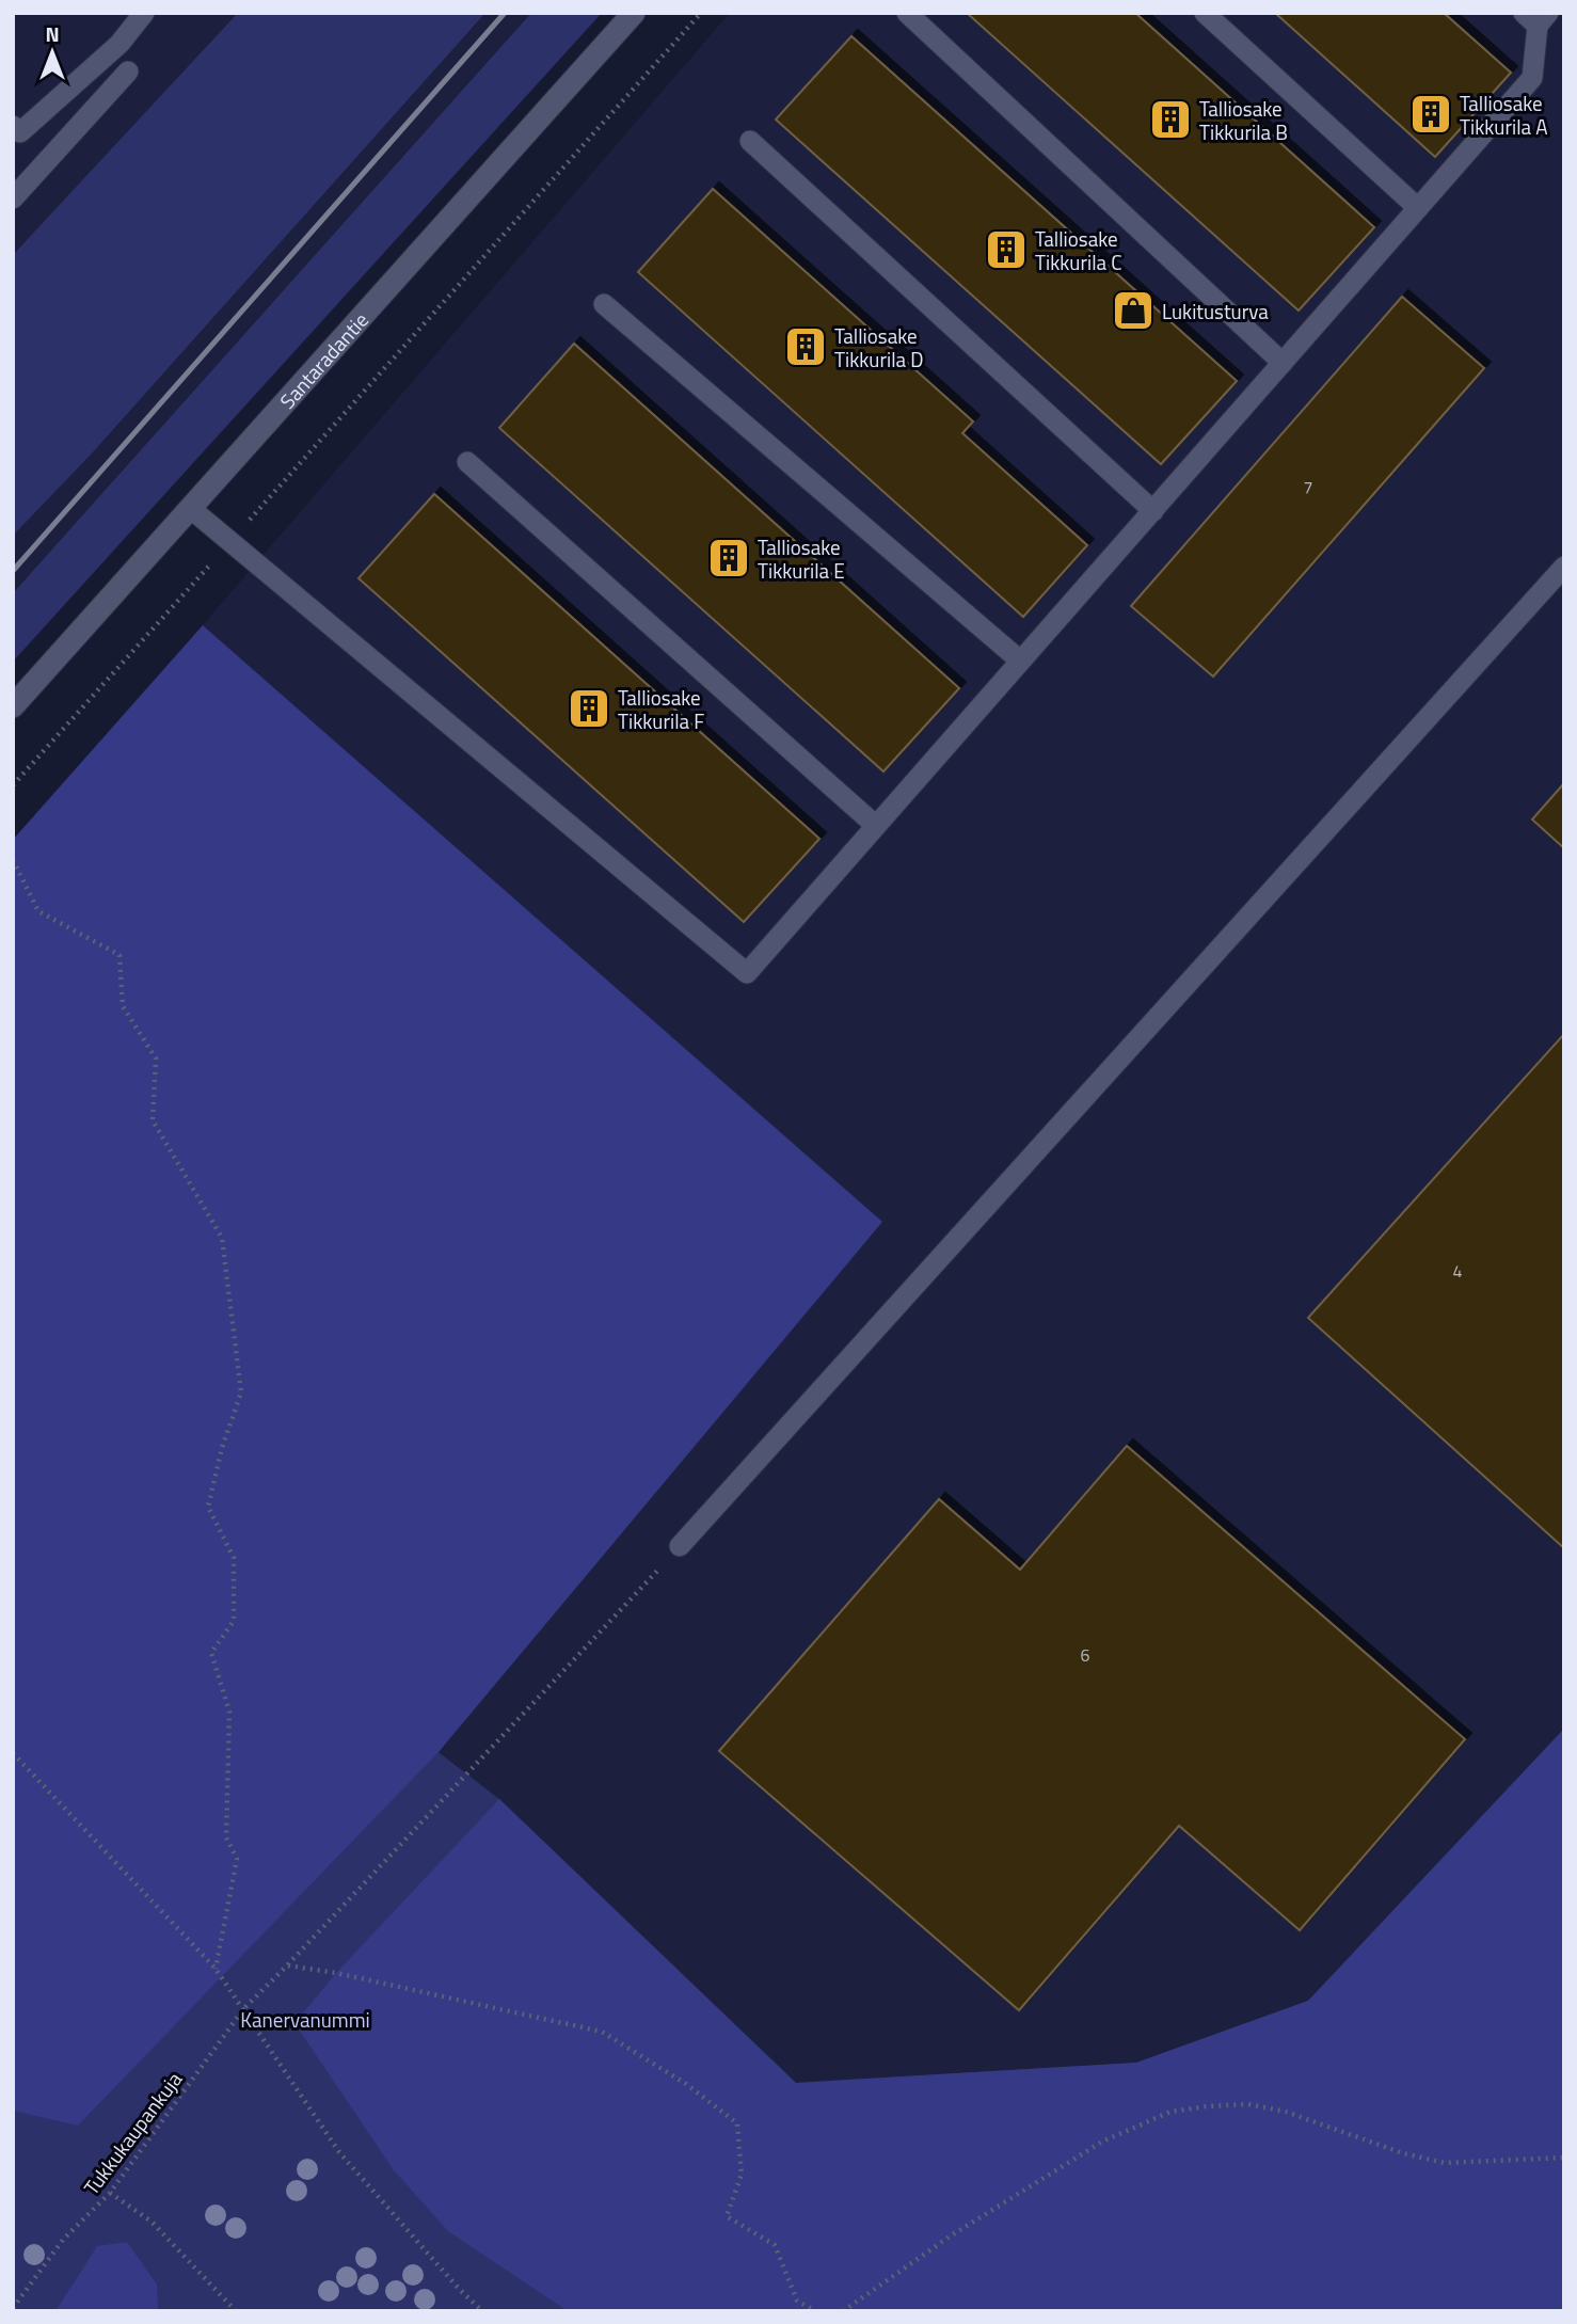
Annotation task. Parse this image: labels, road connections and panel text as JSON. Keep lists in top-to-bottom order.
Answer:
{
  "streets": {
    "street": ["Santaradantie"],
    "path": ["Tukkukaupankuja"]
  },
  "parks": ["Kanervanummi"],
  "places": {
    "building": [
      "Talliosake Tikkurila A",
      "Talliosake Tikkurila B",
      "Talliosake Tikkurila C",
      "Talliosake Tikkurila D",
      "Talliosake Tikkurila E",
      "Talliosake Tikkurila F"
    ],
    "shop": ["Lukitusturva"]
  },
  "house_numbers": ["7", "4", "6"],
  "north": "top"
}
